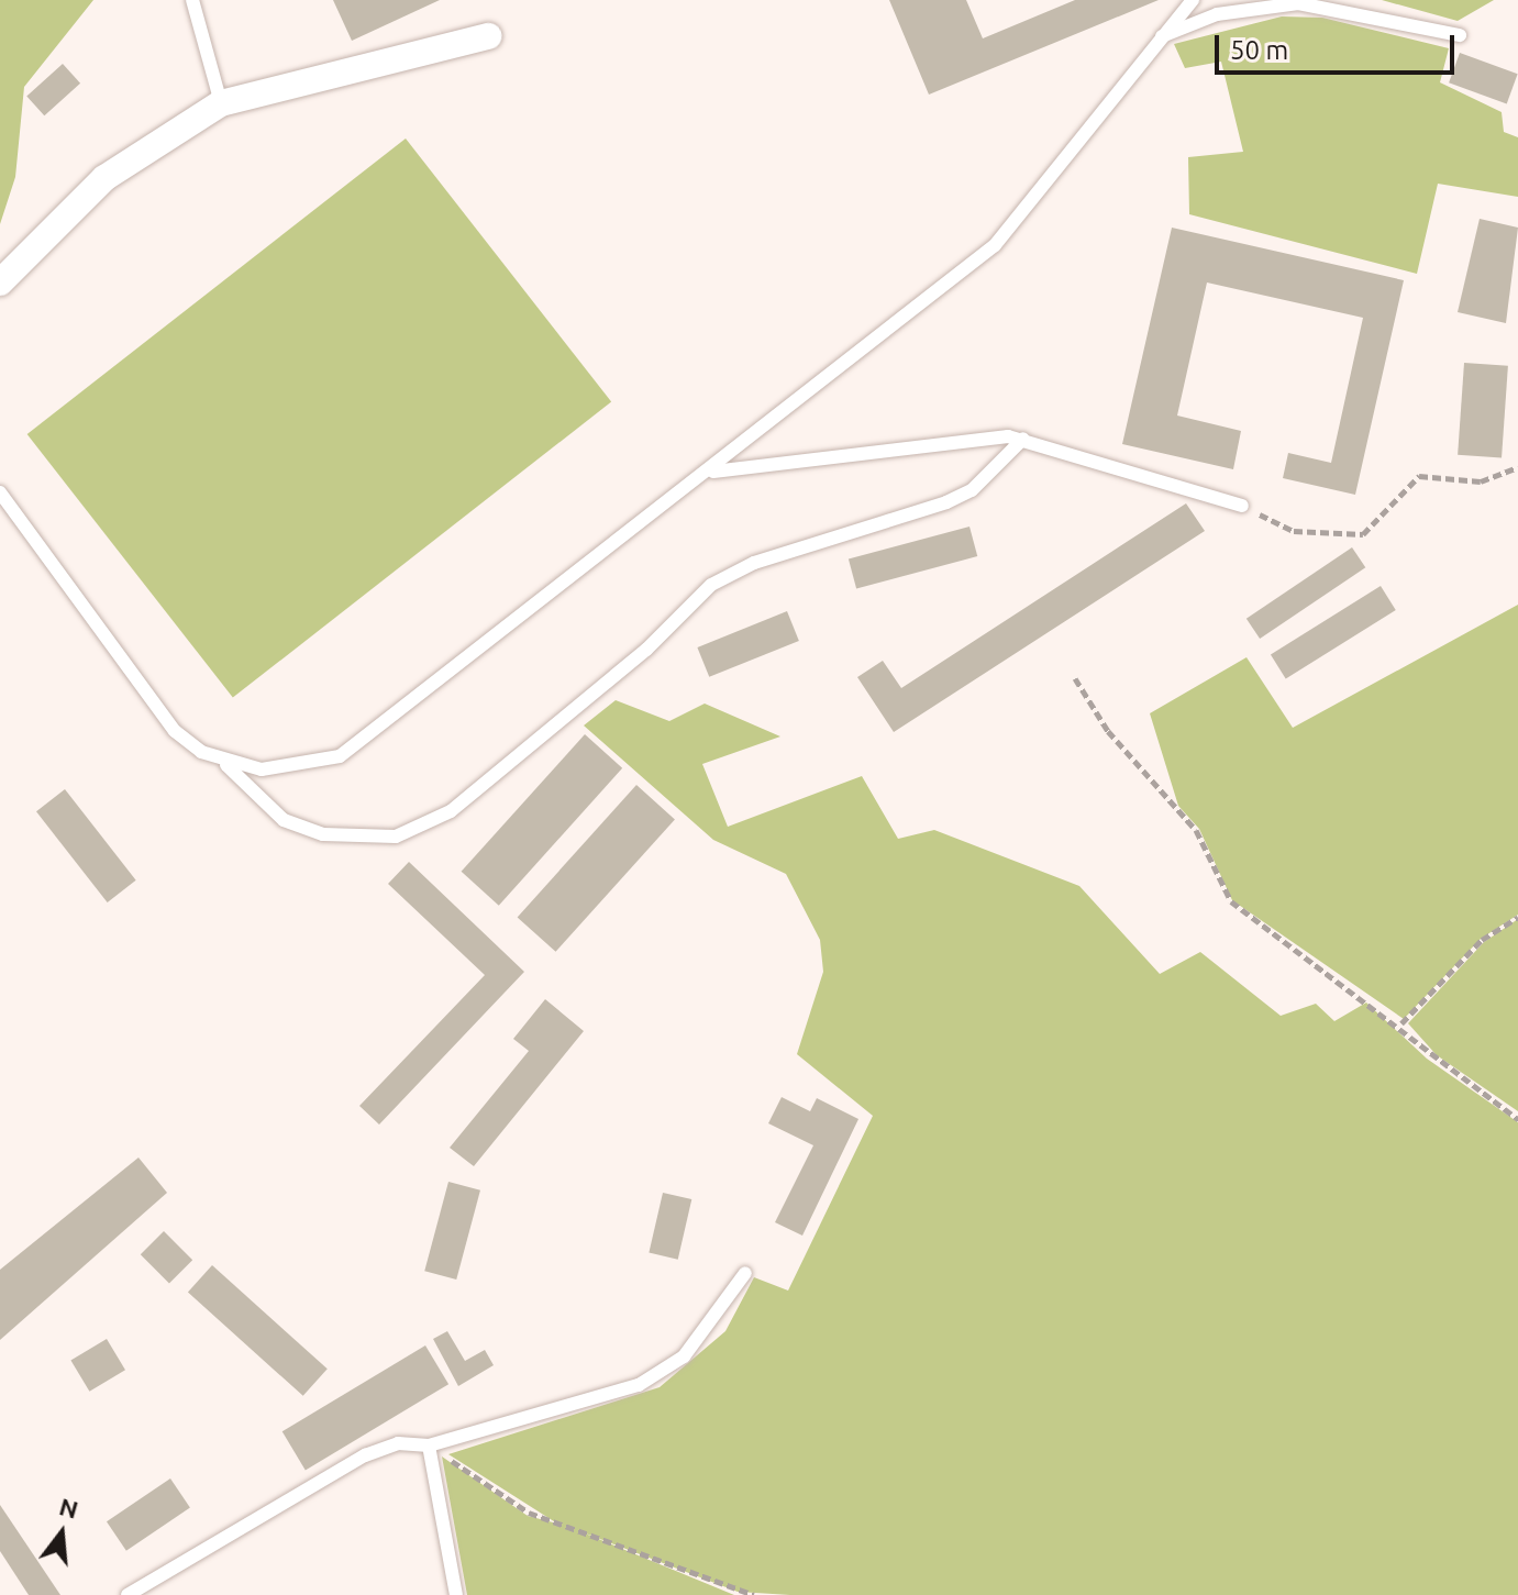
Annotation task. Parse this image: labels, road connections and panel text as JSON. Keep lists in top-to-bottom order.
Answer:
{
  "scale_bar": "50 m",
  "north": "top"
}
